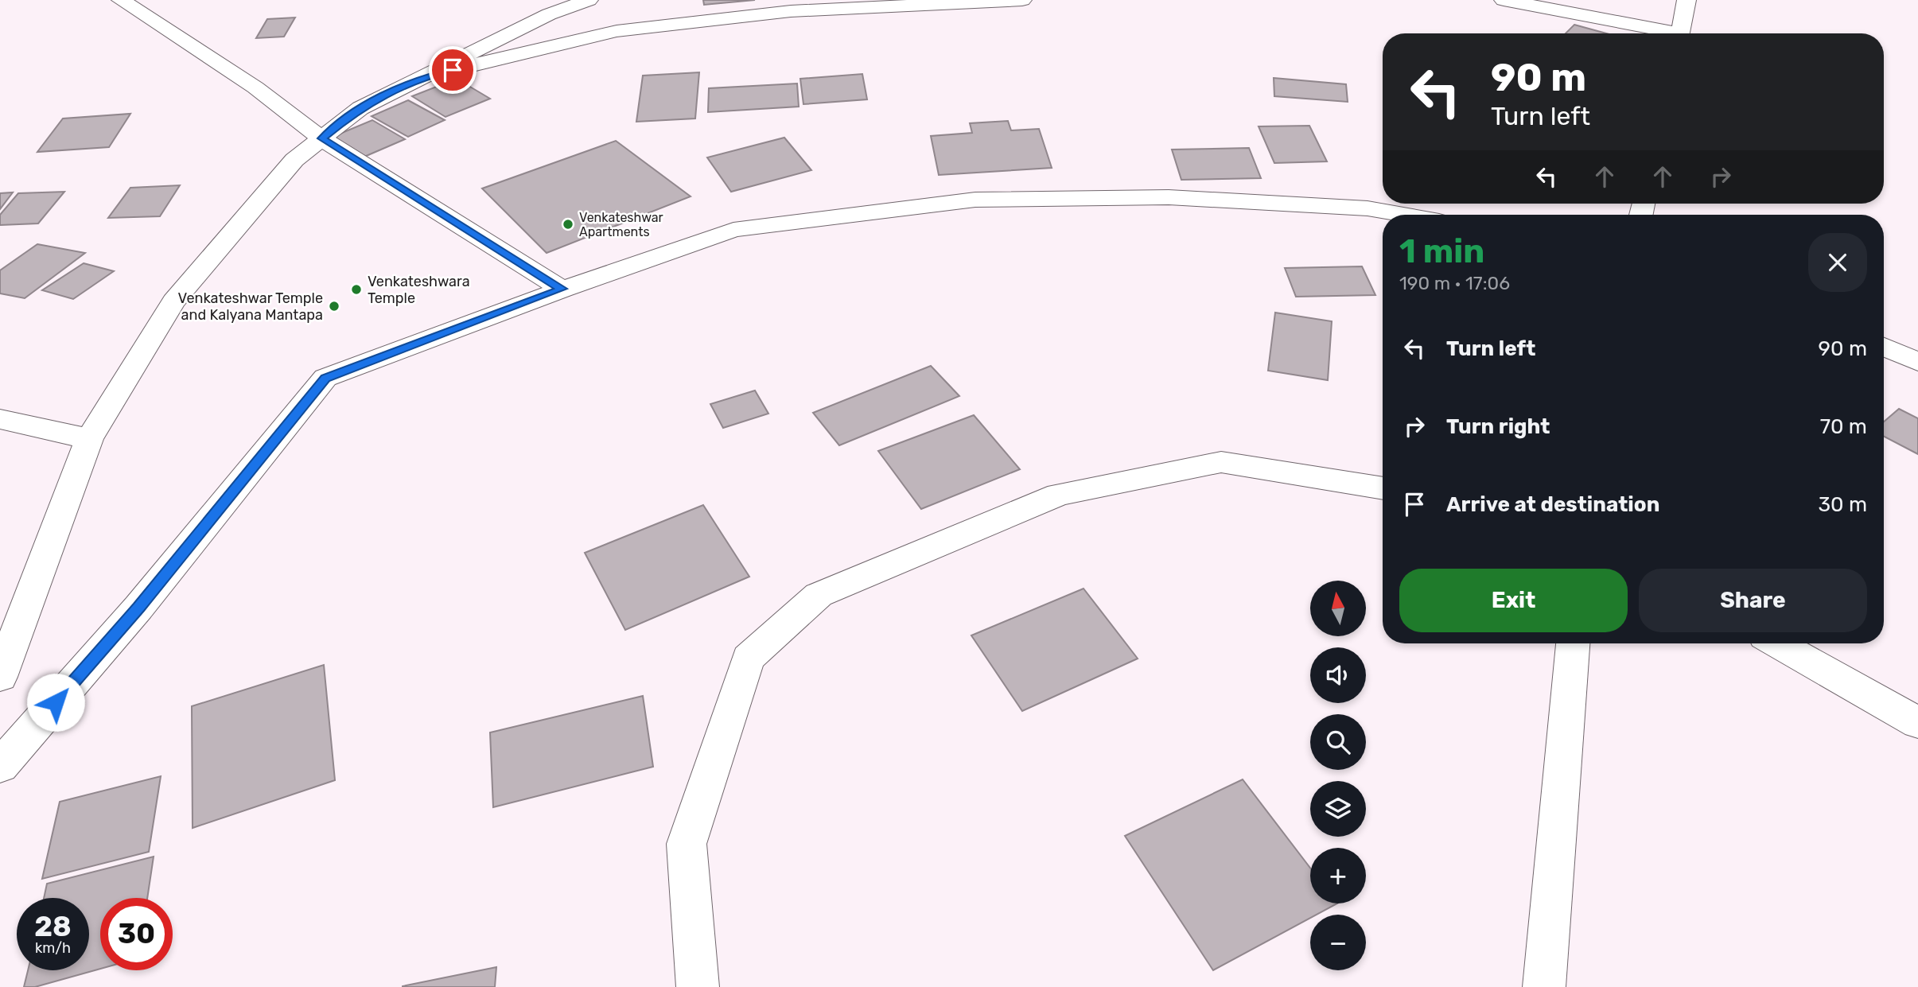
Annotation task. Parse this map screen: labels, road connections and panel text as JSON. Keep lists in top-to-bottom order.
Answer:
{
  "places": ["Venkateshwar Apartments", "Venkateshwara Temple", "Venkateshwar Temple and Kalyana Mantapa"],
  "north": "top",
  "page": {
    "turn": ["90 m", "Turn left"],
    "heading": ["1 min", "190 m · 17:06"],
    "list": [
      {
        "name": "Turn left",
        "value": "90 m"
      },
      {
        "name": "Turn right",
        "value": "70 m"
      },
      {
        "name": "Arrive at destination",
        "value": "30 m"
      }
    ],
    "buttons": ["Exit", "Share"],
    "map_buttons": ["+", "−"],
    "speed": "28 km/h",
    "limit": "30"
  }
}
